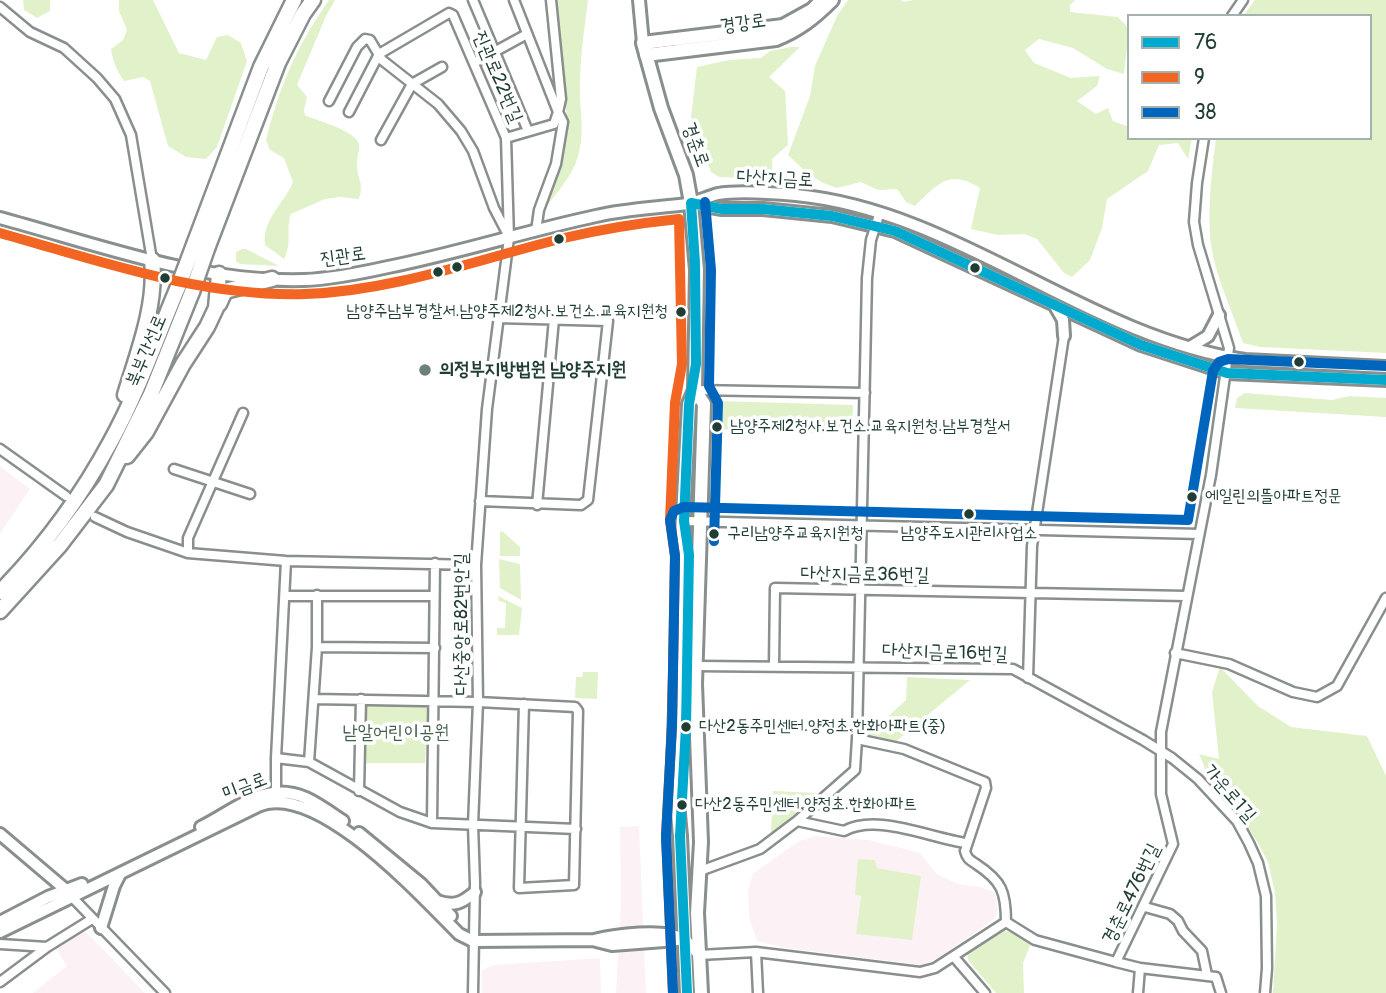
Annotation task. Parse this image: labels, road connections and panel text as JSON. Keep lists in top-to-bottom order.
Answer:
{
  "streets": {
    "highway": ["북부간선로"],
    "main road": ["경강로", "경춘로"],
    "street": [
      "진관로22번길",
      "다산지금로",
      "진관로",
      "다산지금로36번길",
      "다산중앙로82번안길",
      "다산지금로16번길",
      "미금로",
      "가운로1길",
      "경춘로476번길"
    ]
  },
  "crossings": [
    ["경강로", "경춘로"],
    ["진관로22번길", "진관로"],
    ["진관로22번길", "다산중앙로82번안길"],
    ["경춘로", "다산지금로"],
    ["경춘로", "진관로"],
    ["다산지금로", "진관로"],
    ["다산지금로", "다산지금로16번길"],
    ["진관로", "다산중앙로82번안길"],
    ["다산지금로36번길", "다산지금로16번길"],
    ["다산중앙로82번안길", "미금로"],
    ["다산지금로16번길", "가운로1길"],
    ["다산지금로16번길", "경춘로476번길"],
    ["가운로1길", "경춘로476번길"]
  ],
  "parks": ["낟알어린이공원"],
  "places": [
    "남양주남부경찰서.남양주제2청사.보건소.교육지원청",
    "의정부지방법원 남양주지원",
    "남양주제2청사.보건소.교육지원청.남부경찰서",
    "에일린의뜰아파트정문",
    "남양주도시관리사업소",
    "구리남양주교육지원청",
    "다산2동주민센터.양정초.한화아파트(중)",
    "다산2동주민센터.양정초.한화아파트"
  ],
  "lines": ["transit line 38", "transit line 76", "transit line 9"],
  "legend": ["76", "9", "38"]
}
